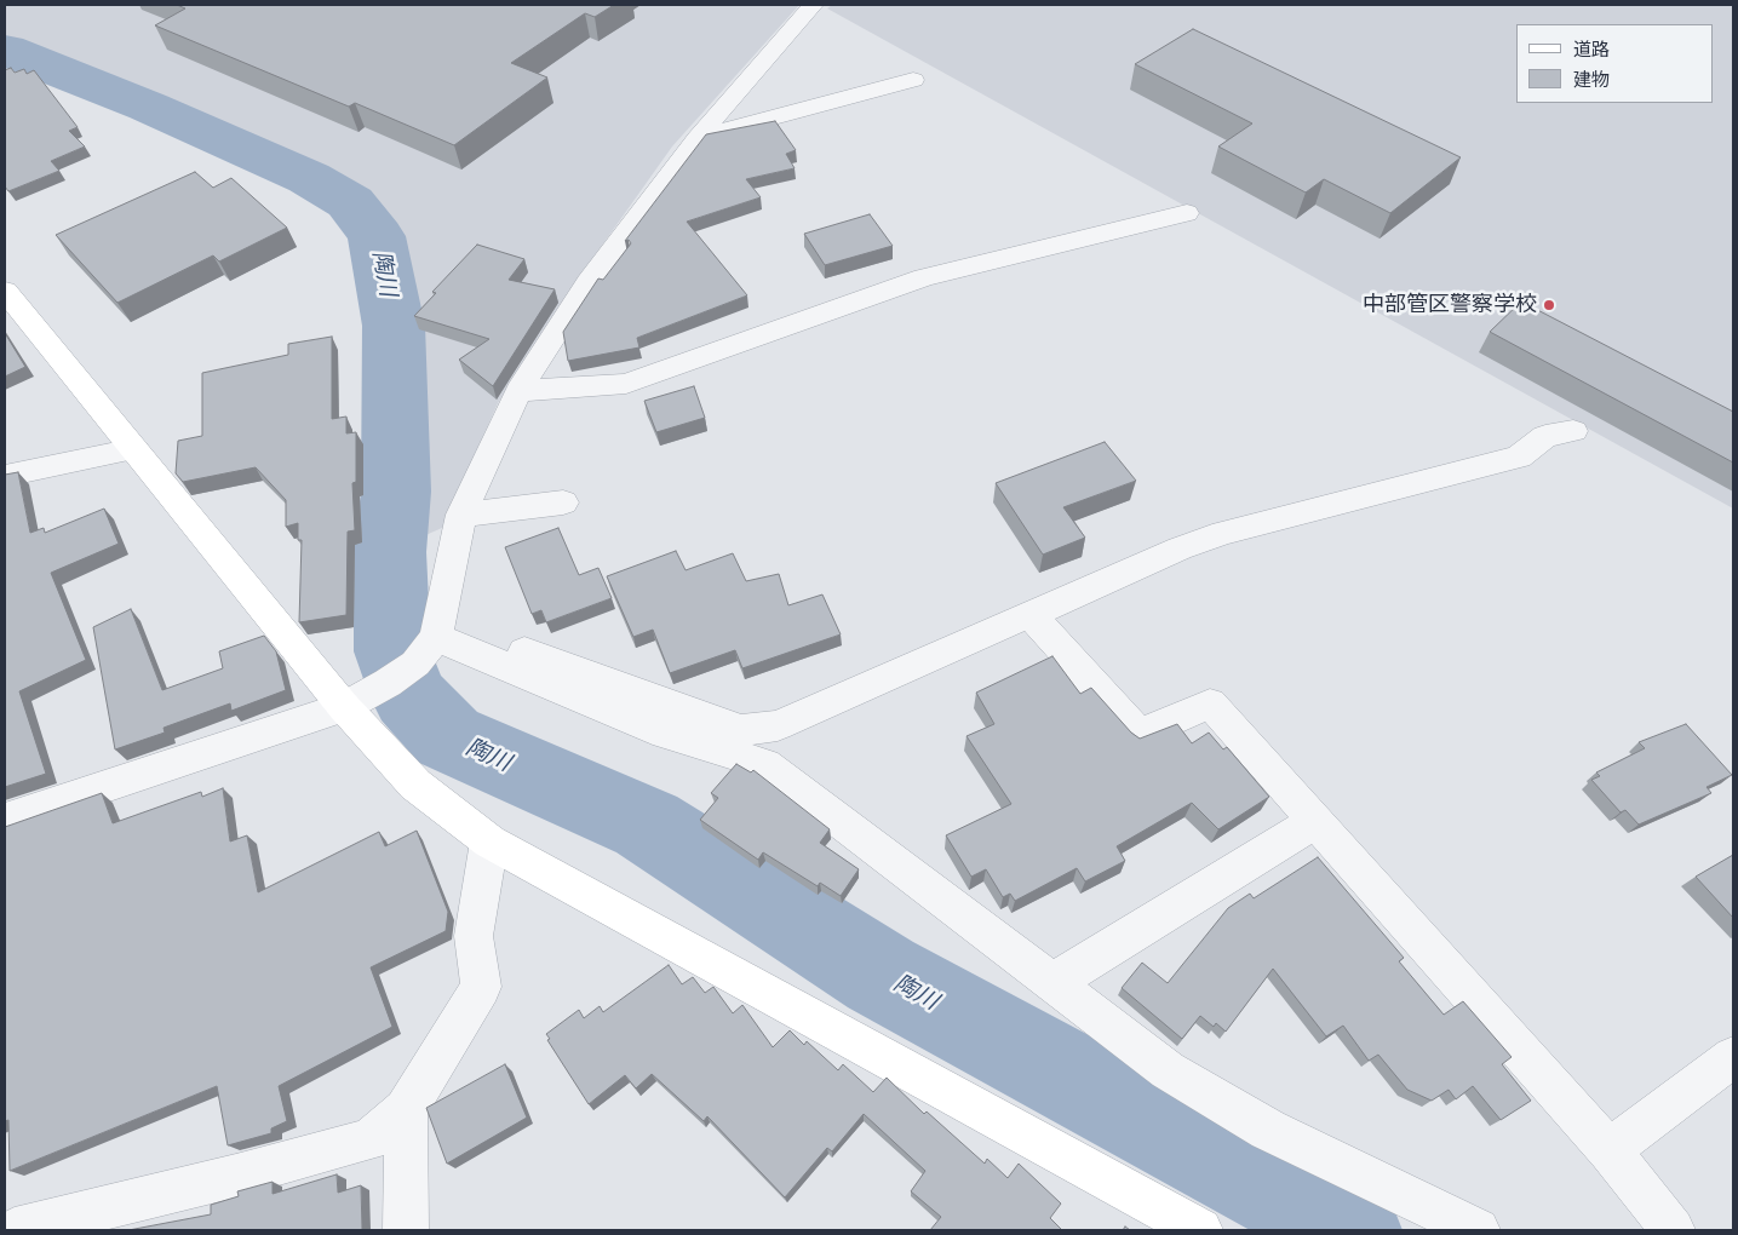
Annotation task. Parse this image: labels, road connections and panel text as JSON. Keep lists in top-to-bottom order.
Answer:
{
  "water": ["陶川"],
  "places": ["中部管区警察学校"],
  "legend": ["道路", "建物"]
}
